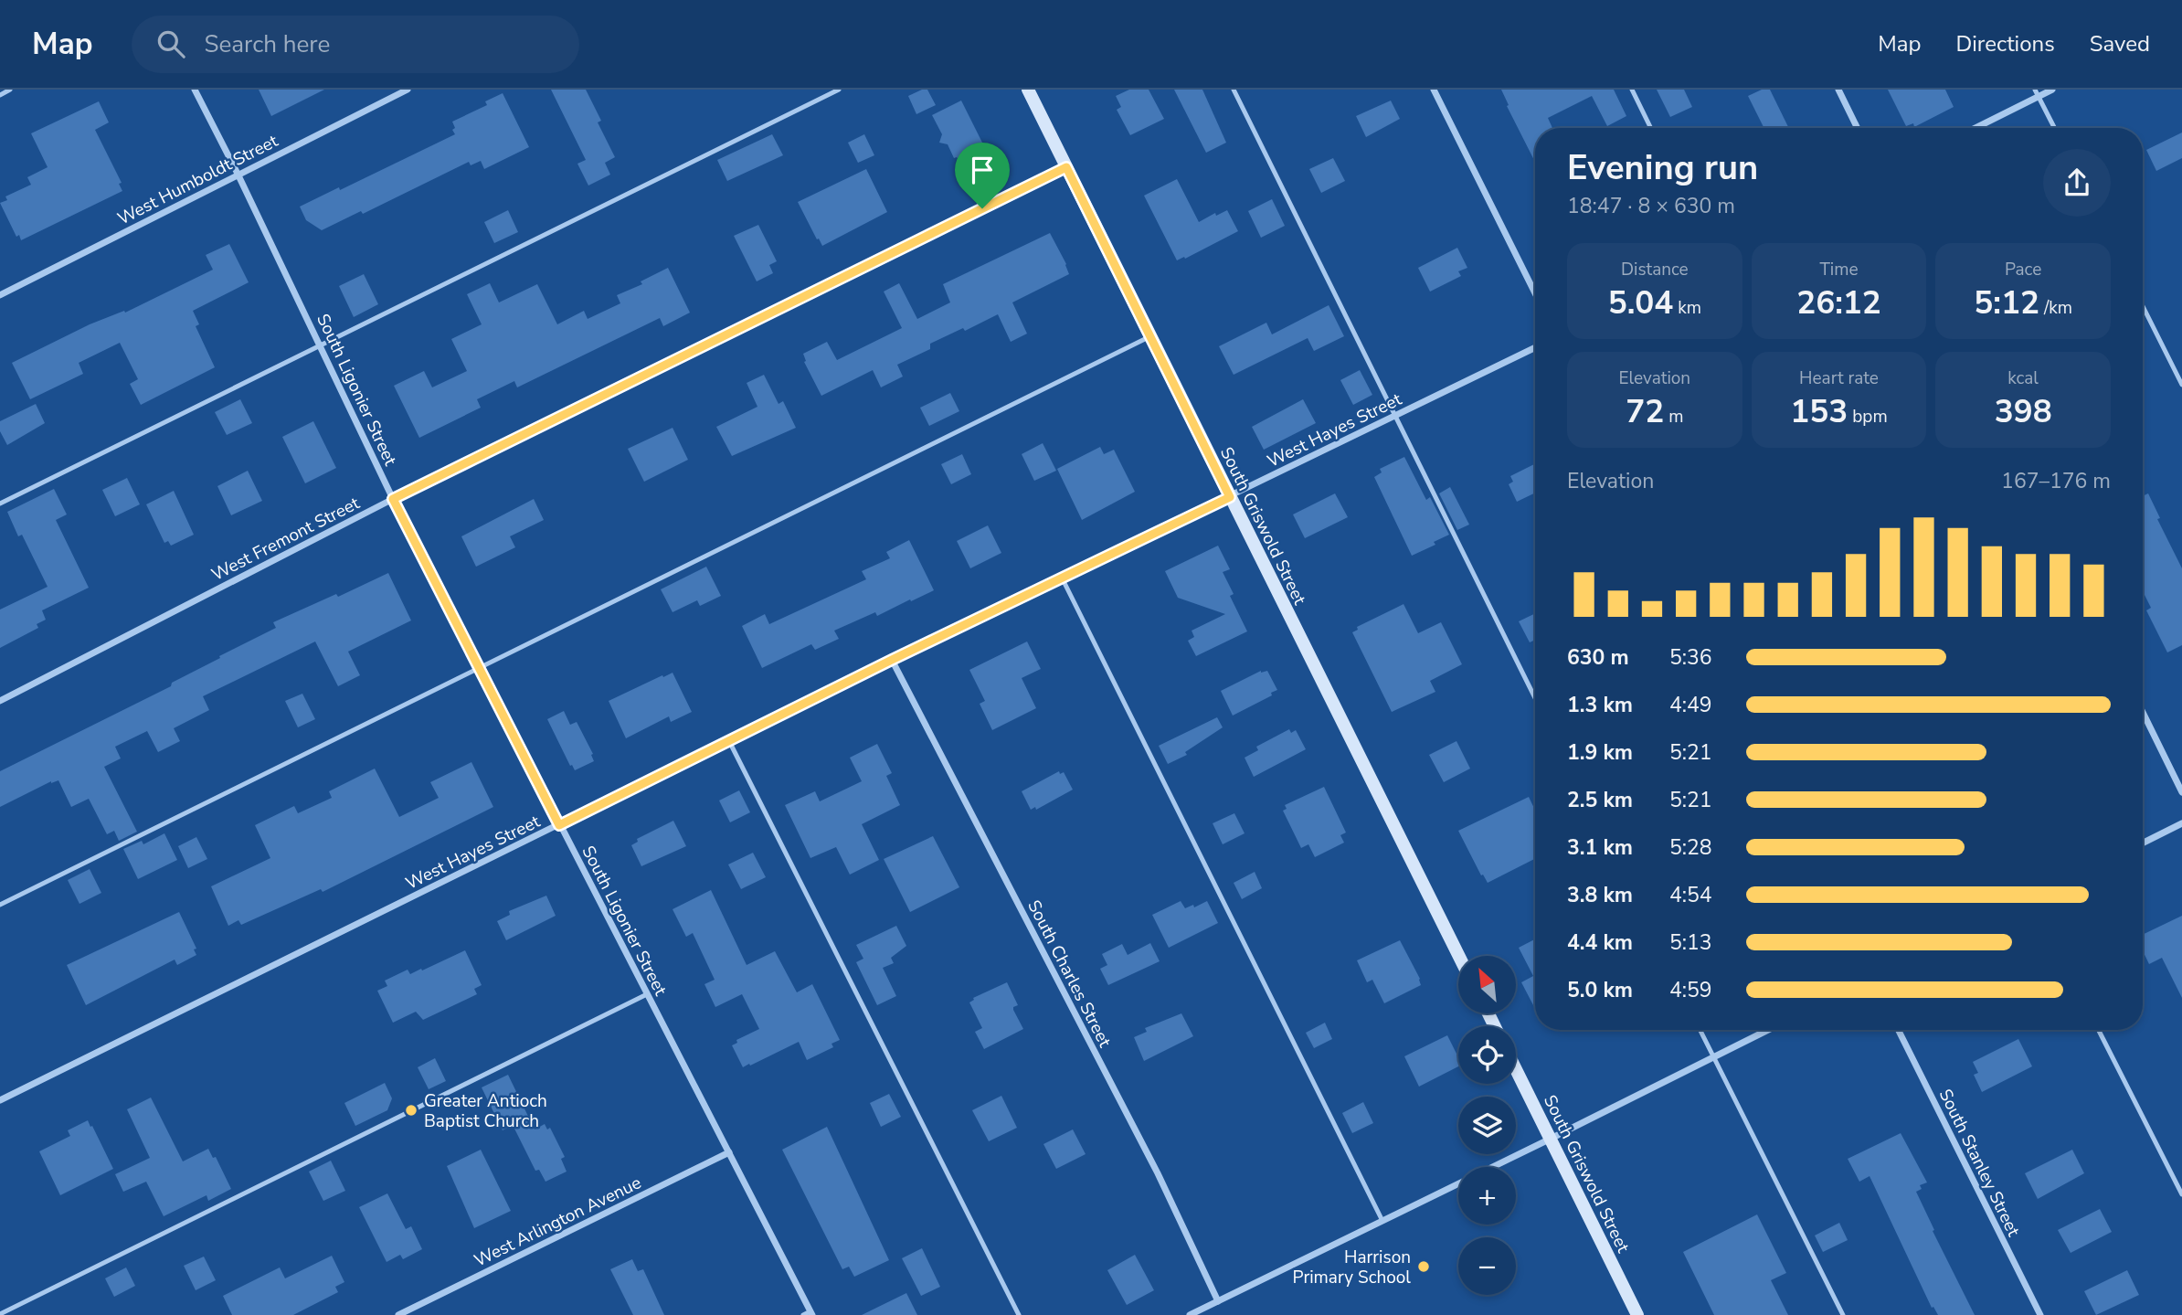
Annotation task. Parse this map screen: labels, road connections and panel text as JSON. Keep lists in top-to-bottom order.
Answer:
{
  "streets": {
    "street": [
      "West Humboldt Street",
      "South Ligonier Street",
      "West Hayes Street",
      "South Griswold Street",
      "West Fremont Street",
      "South Charles Street",
      "South Stanley Street",
      "West Arlington Avenue"
    ]
  },
  "crossings": [
    ["West Humboldt Street", "South Ligonier Street"],
    ["South Ligonier Street", "West Hayes Street"],
    ["South Ligonier Street", "West Fremont Street"],
    ["South Ligonier Street", "West Arlington Avenue"],
    ["West Hayes Street", "South Griswold Street"],
    ["West Hayes Street", "South Charles Street"],
    ["South Griswold Street", "West Fremont Street"]
  ],
  "places": ["Greater Antioch Baptist Church", "Harrison Primary School"],
  "north": "top left",
  "page": {
    "header": "Map",
    "search": "Search here",
    "nav": ["Map", "Directions", "Saved"],
    "heading": ["Evening run", "18:47 · 8 × 630 m"],
    "stats": [
      ["Distance", "5.04 km"],
      ["Time", "26:12"],
      ["Pace", "5:12 /km"],
      ["Elevation", "72 m"],
      ["Heart rate", "153 bpm"],
      ["kcal", "398"]
    ],
    "chart": ["Elevation", "167–176 m"],
    "list": [
      {
        "name": "630 m",
        "note": "5:36"
      },
      {
        "name": "1.3 km",
        "note": "4:49"
      },
      {
        "name": "1.9 km",
        "note": "5:21"
      },
      {
        "name": "2.5 km",
        "note": "5:21"
      },
      {
        "name": "3.1 km",
        "note": "5:28"
      },
      {
        "name": "3.8 km",
        "note": "4:54"
      },
      {
        "name": "4.4 km",
        "note": "5:13"
      },
      {
        "name": "5.0 km",
        "note": "4:59"
      }
    ],
    "map_buttons": ["+", "−"]
  }
}
